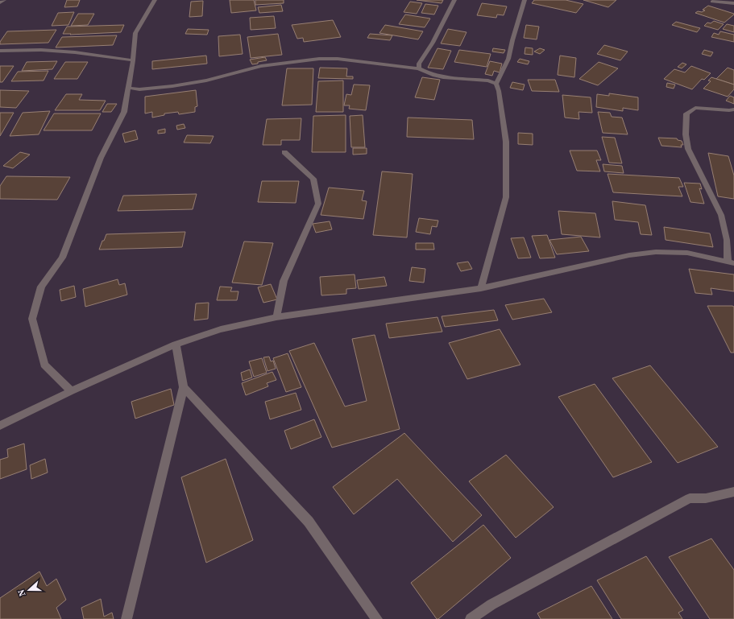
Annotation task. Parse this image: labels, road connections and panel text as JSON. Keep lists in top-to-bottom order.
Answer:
{
  "north": "left"
}
